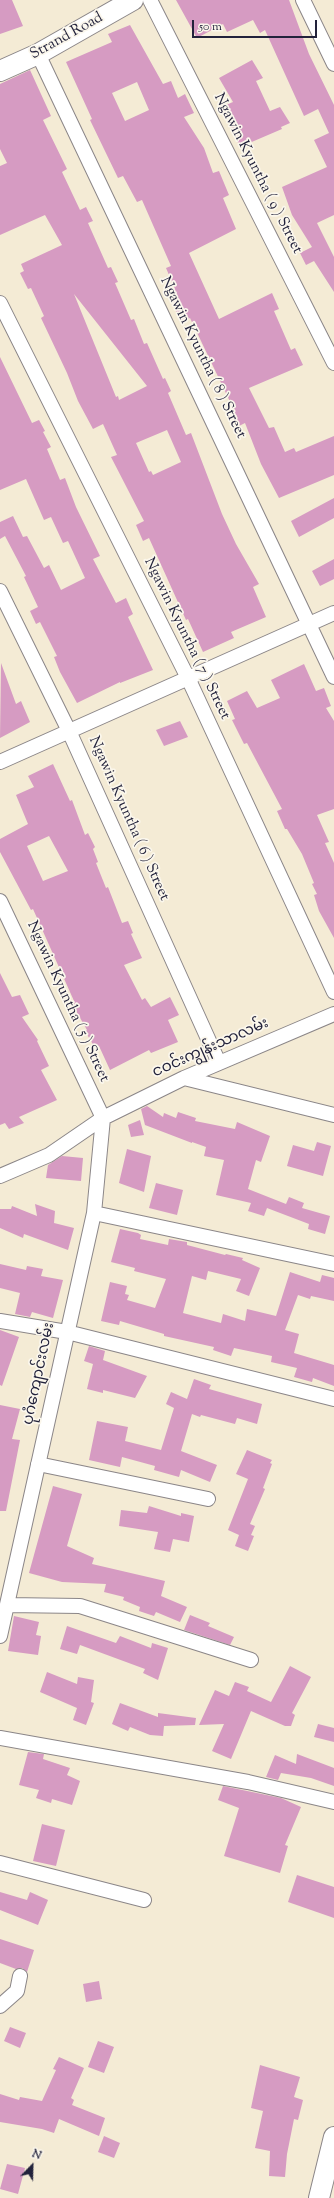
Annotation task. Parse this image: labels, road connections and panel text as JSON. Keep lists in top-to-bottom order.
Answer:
{
  "streets": {
    "main road": ["Strand Road"],
    "street": [
      "Ngawin Kyuntha ( 9 ) Street",
      "Ngawin Kyuntha ( 8 ) Street",
      "Ngawin Kyuntha ( 7 ) Street",
      "Ngawin Kyuntha ( 6 ) Street",
      "Ngawin Kyuntha ( 5 ) Street",
      "ငဝင်းကျွန်းသာလမ်း",
      "ပုဂံကျောင်းလမ်း"
    ]
  },
  "crossings": [
    ["Strand Road", "Ngawin Kyuntha ( 8 ) Street"],
    ["Ngawin Kyuntha ( 6 ) Street", "ငဝင်းကျွန်းသာလမ်း"],
    ["Ngawin Kyuntha ( 5 ) Street", "ငဝင်းကျွန်းသာလမ်း"],
    ["Ngawin Kyuntha ( 5 ) Street", "ပုဂံကျောင်းလမ်း"],
    ["ငဝင်းကျွန်းသာလမ်း", "ပုဂံကျောင်းလမ်း"]
  ],
  "scale_bar": "50 m",
  "north": "top right"
}
